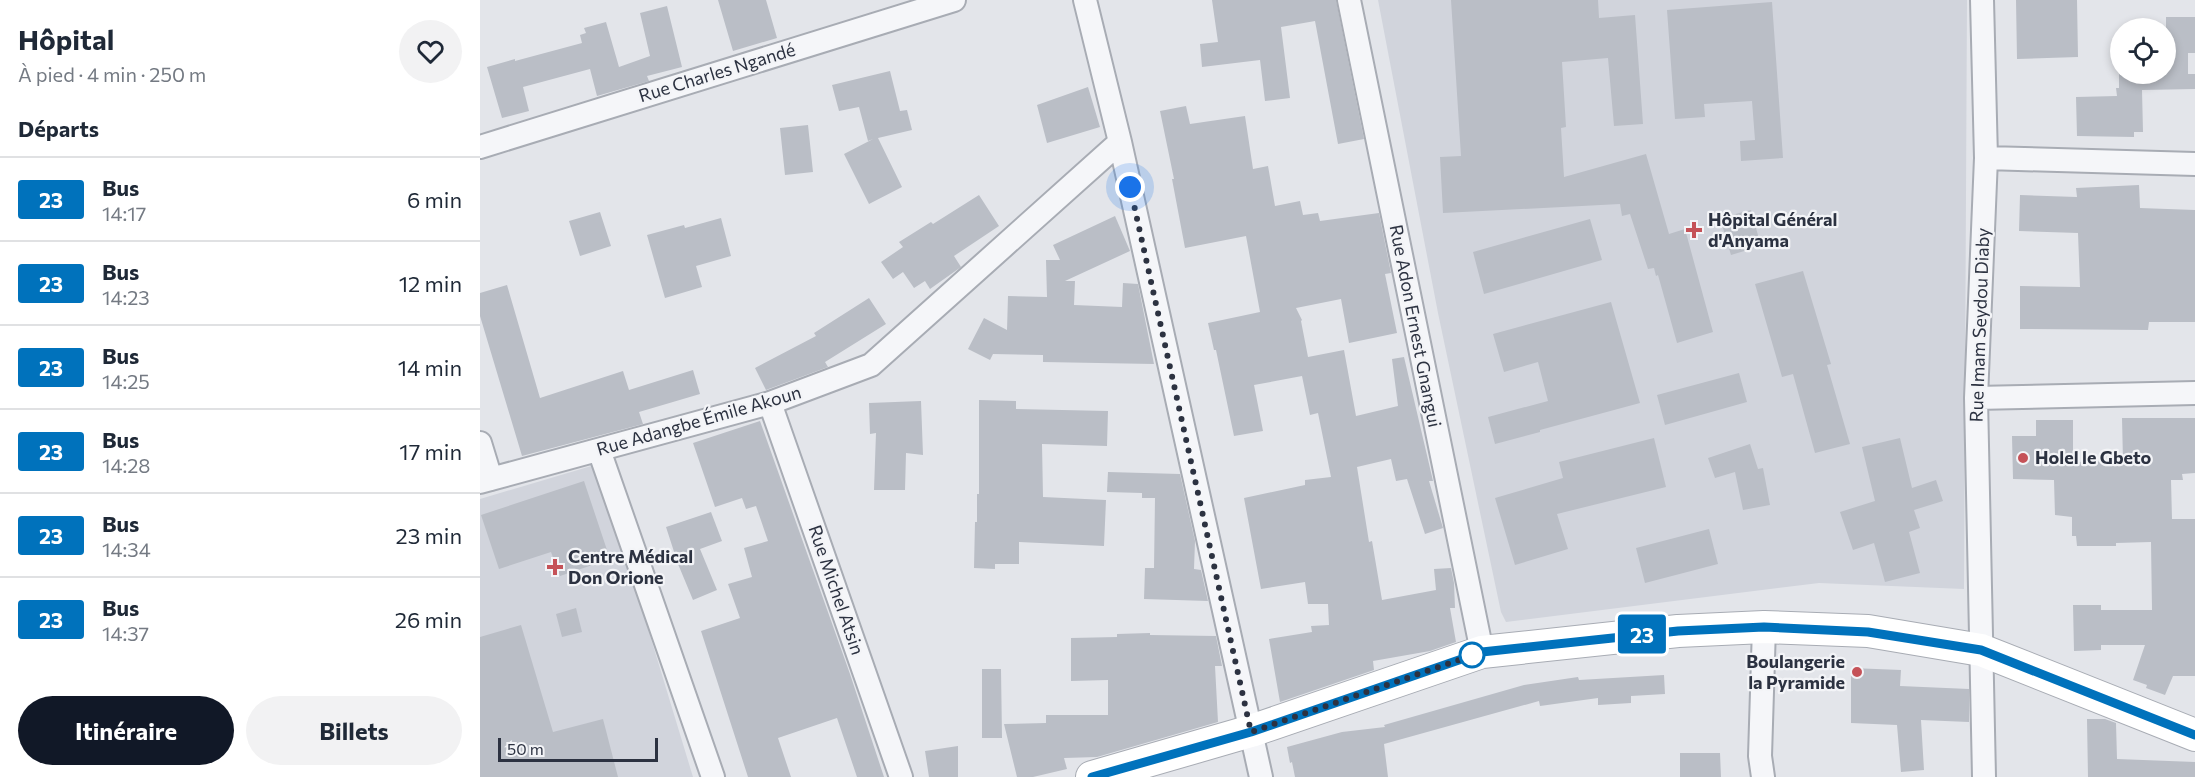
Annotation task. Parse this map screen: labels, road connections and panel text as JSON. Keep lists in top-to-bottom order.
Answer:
{
  "streets": {
    "street": [
      "Rue Charles Ngandé",
      "Rue Imam Seydou Diaby",
      "Rue Adon Ernest Gnangui",
      "Rue Adangbe Émile Akoun",
      "Rue Michel Atsin"
    ]
  },
  "crossings": [
    ["Rue Adangbe Émile Akoun", "Rue Michel Atsin"]
  ],
  "places": {
    "health": ["Hôpital Général d'Anyama", "Centre Médical Don Orione"],
    "other": ["Holel le Gbeto", "Boulangerie la Pyramide"]
  },
  "lines": ["bus line 23"],
  "scale_bar": "50 m",
  "page": {
    "heading": [
      ["Hôpital", "À pied · 4 min · 250 m"],
      "Départs"
    ],
    "on_map": "23",
    "list": [
      {
        "mark": "23",
        "name": "Bus",
        "note": "14:17",
        "value": "6 min"
      },
      {
        "mark": "23",
        "name": "Bus",
        "note": "14:23",
        "value": "12 min"
      },
      {
        "mark": "23",
        "name": "Bus",
        "note": "14:25",
        "value": "14 min"
      },
      {
        "mark": "23",
        "name": "Bus",
        "note": "14:28",
        "value": "17 min"
      },
      {
        "mark": "23",
        "name": "Bus",
        "note": "14:34",
        "value": "23 min"
      },
      {
        "mark": "23",
        "name": "Bus",
        "note": "14:37",
        "value": "26 min"
      }
    ],
    "buttons": ["Itinéraire", "Billets"],
    "scale": "50 m"
  }
}
